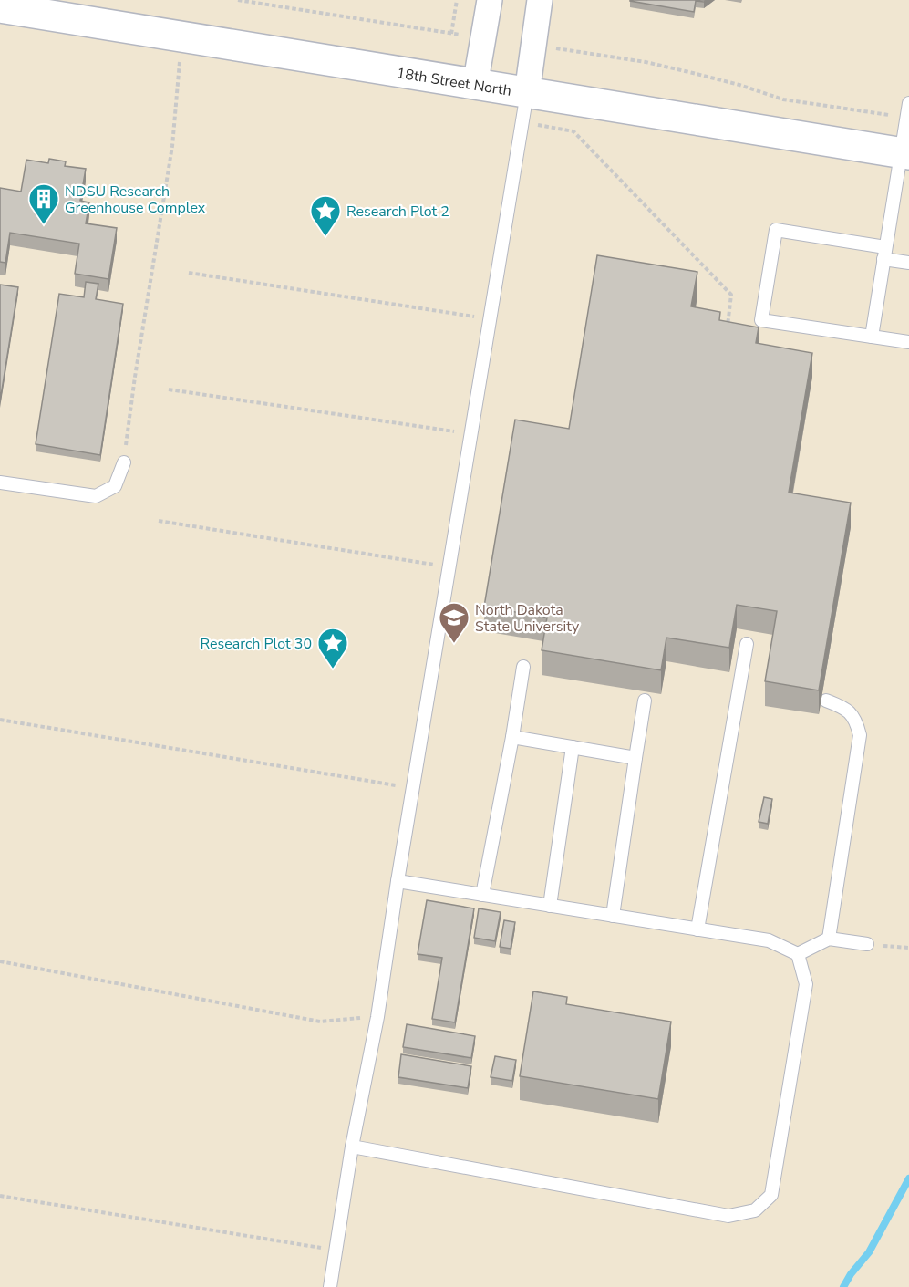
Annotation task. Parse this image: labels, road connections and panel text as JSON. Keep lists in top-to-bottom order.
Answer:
{
  "streets": {
    "street": ["18th Street North"]
  },
  "places": {
    "building": ["NDSU Research Greenhouse Complex"],
    "place": ["Research Plot 2", "Research Plot 30"],
    "school or university": ["North Dakota State University"]
  }
}
